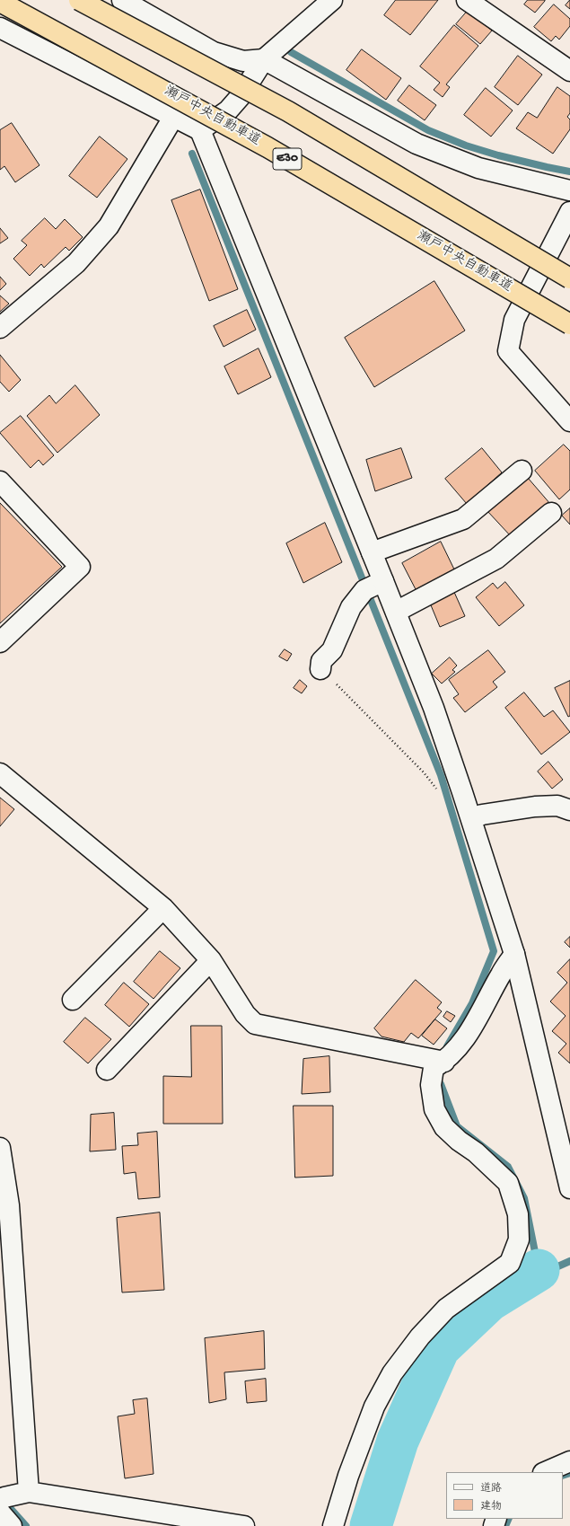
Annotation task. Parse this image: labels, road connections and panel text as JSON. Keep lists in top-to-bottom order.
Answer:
{
  "streets": {
    "highway": ["瀬戸中央自動車道", "E30"]
  },
  "legend": ["道路", "建物"]
}
